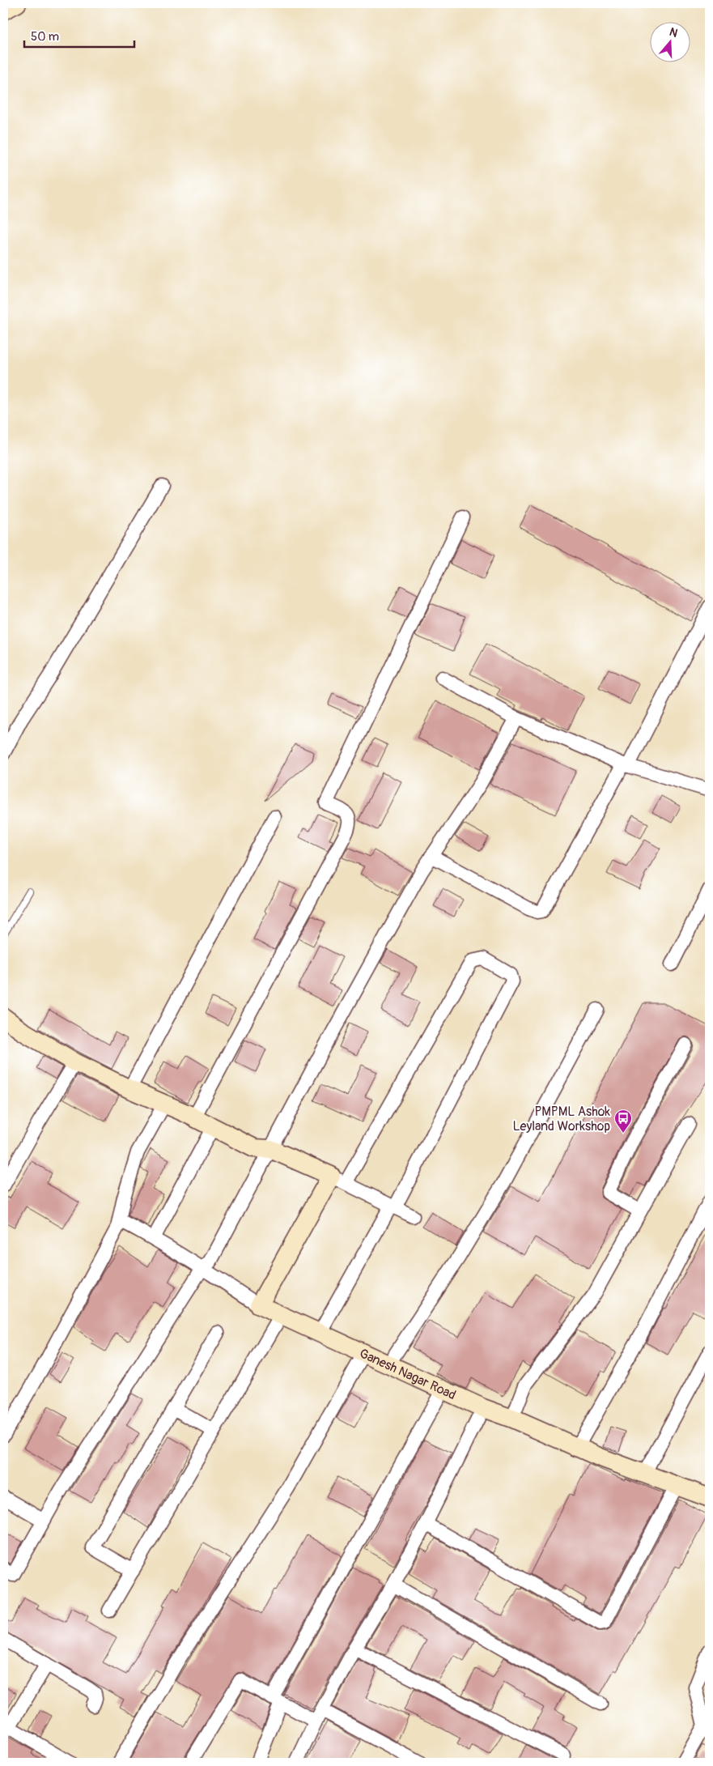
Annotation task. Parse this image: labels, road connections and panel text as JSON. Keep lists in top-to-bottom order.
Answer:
{
  "streets": {
    "street": ["Ganesh Nagar Road"]
  },
  "places": {
    "bus stop": ["PMPML Ashok Leyland Workshop"]
  },
  "scale_bar": "50 m",
  "north": "top"
}
